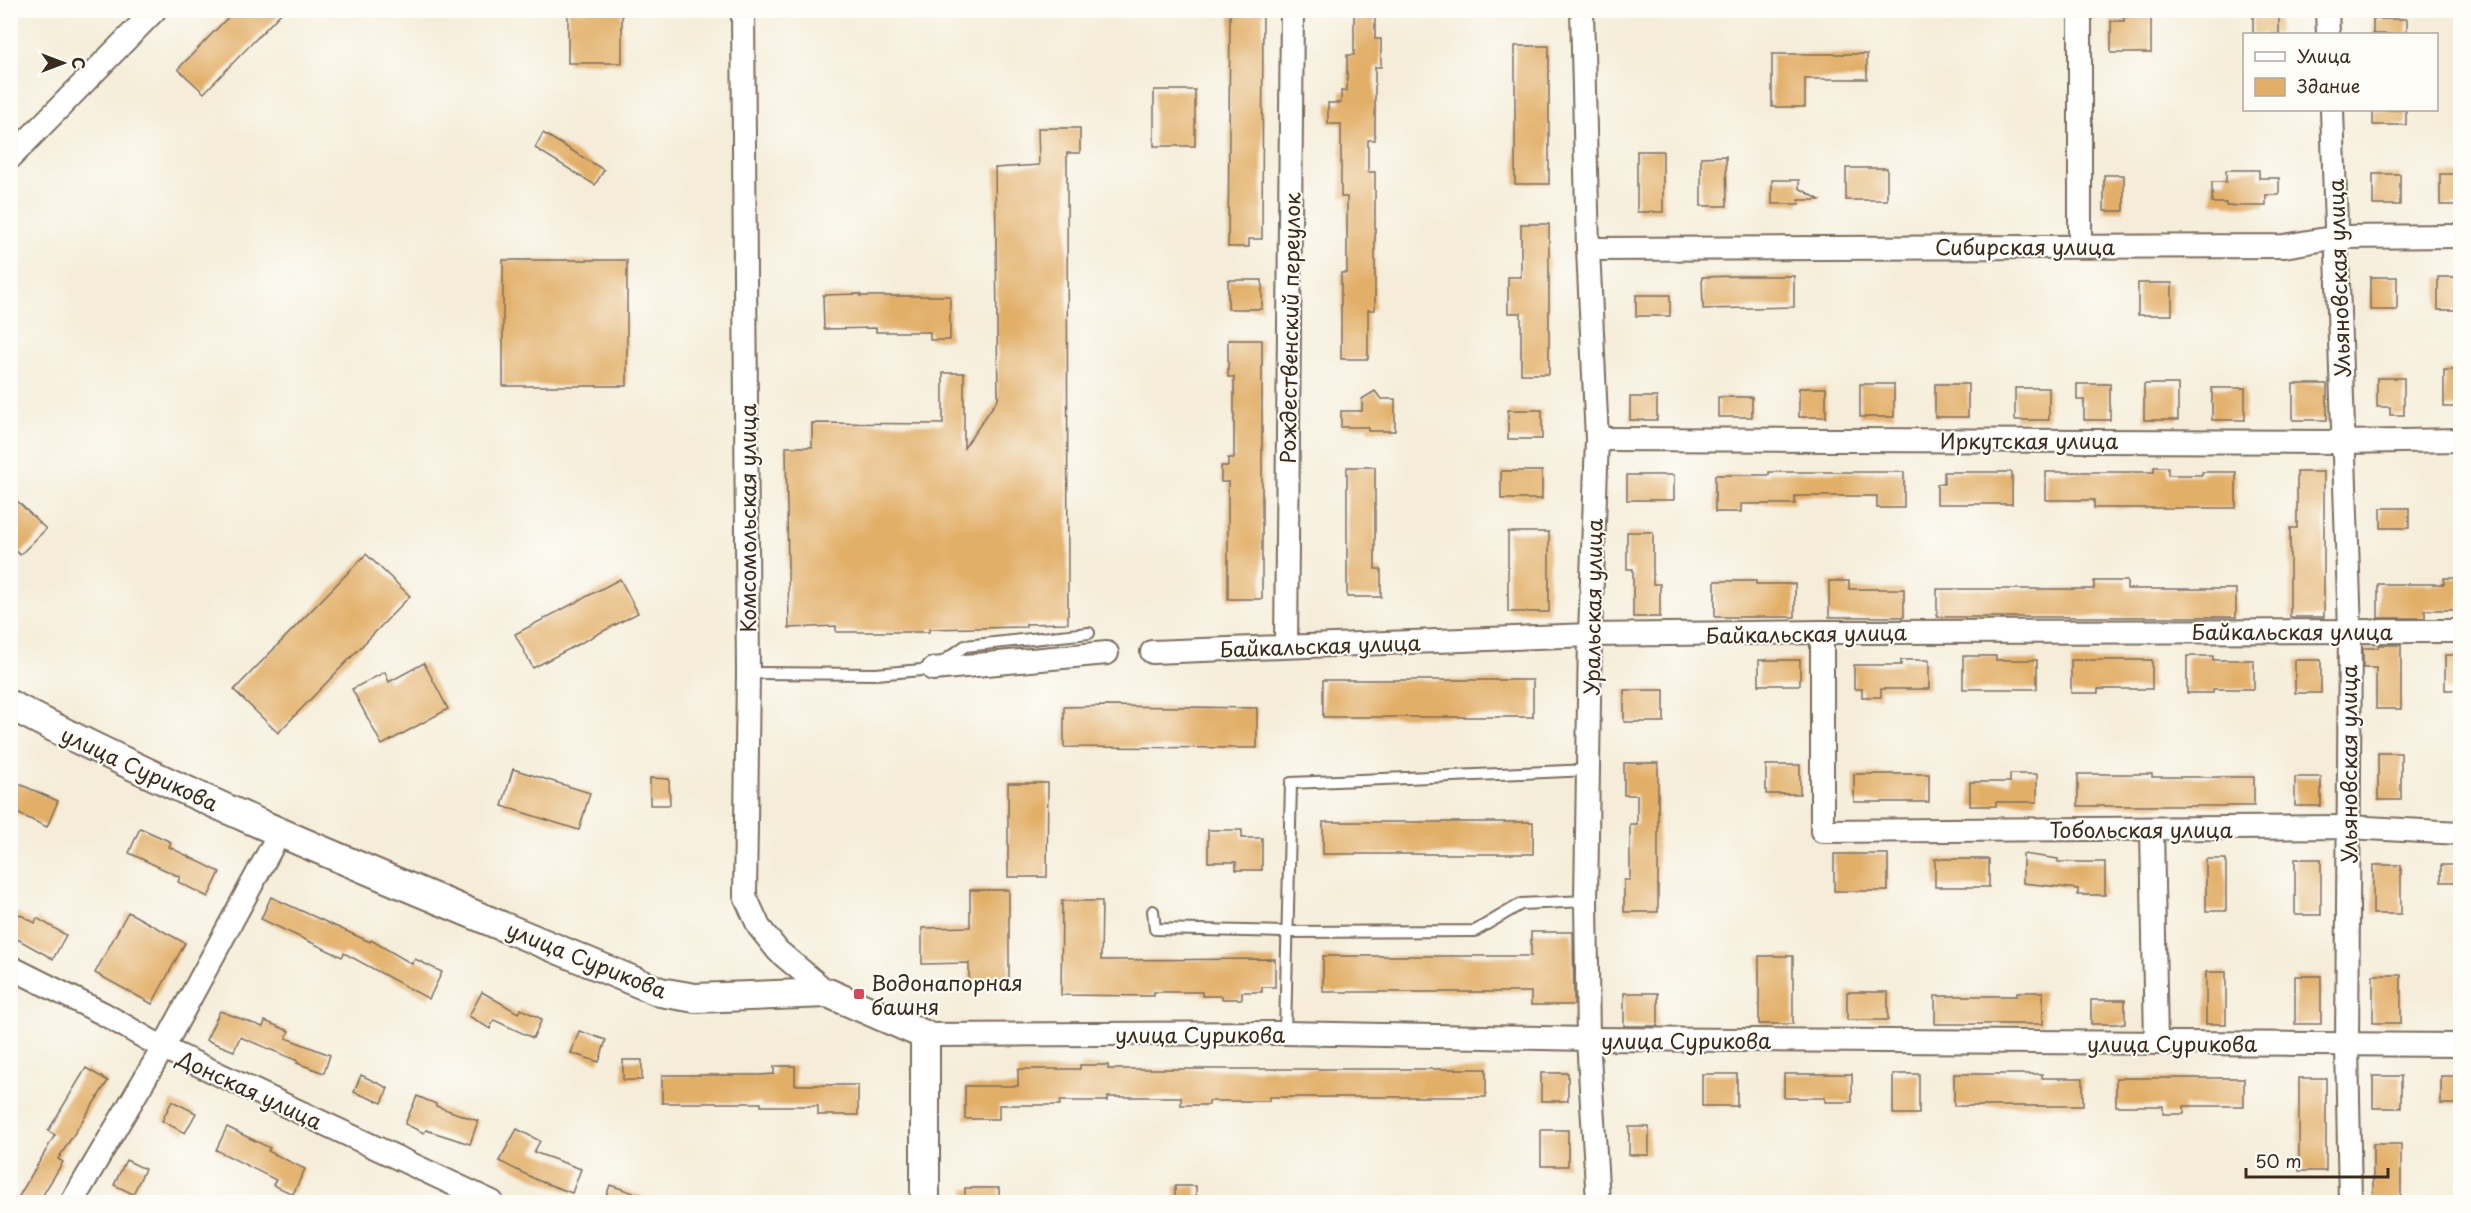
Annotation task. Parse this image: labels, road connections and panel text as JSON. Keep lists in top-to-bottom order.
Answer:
{
  "streets": {
    "street": [
      "Сибирская улица",
      "Ульяновская улица",
      "Рождественский переулок",
      "Иркутская улица",
      "Комсомольская улица",
      "Уральская улица",
      "Байкальская улица",
      "улица Сурикова",
      "Тобольская улица",
      "Донская улица"
    ]
  },
  "crossings": [
    ["Сибирская улица", "Ульяновская улица"],
    ["Сибирская улица", "Уральская улица"],
    ["Ульяновская улица", "Иркутская улица"],
    ["Ульяновская улица", "Байкальская улица"],
    ["Ульяновская улица", "улица Сурикова"],
    ["Ульяновская улица", "Тобольская улица"],
    ["Рождественский переулок", "Байкальская улица"],
    ["Иркутская улица", "Уральская улица"],
    ["Комсомольская улица", "улица Сурикова"],
    ["Уральская улица", "Байкальская улица"],
    ["Уральская улица", "улица Сурикова"],
    ["Байкальская улица", "Тобольская улица"]
  ],
  "places": {
    "transit": ["Водонапорная башня"]
  },
  "legend": ["Улица", "Здание"],
  "scale_bar": "50 m",
  "north": "right"
}
